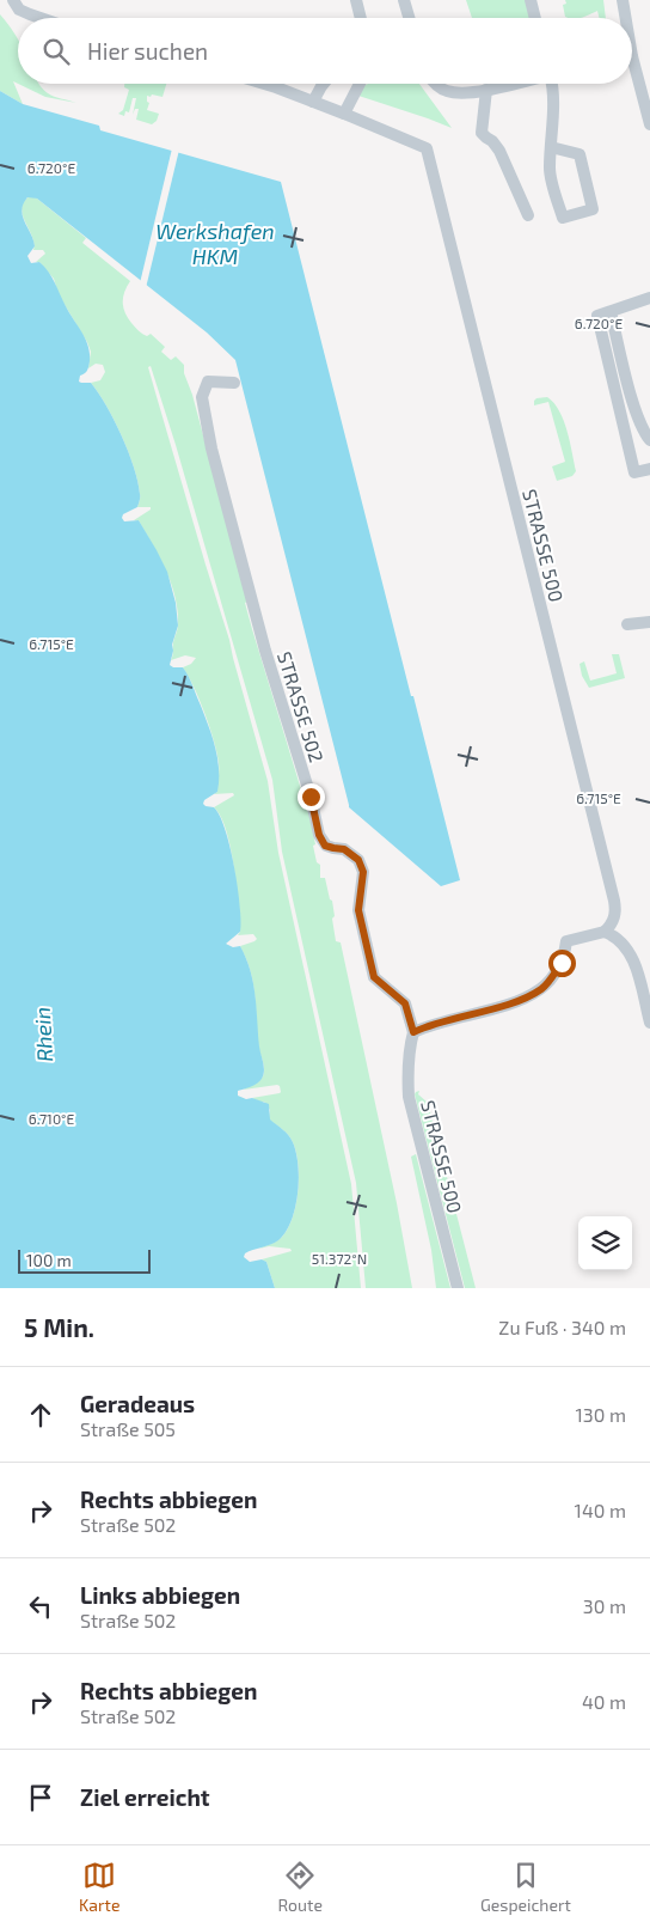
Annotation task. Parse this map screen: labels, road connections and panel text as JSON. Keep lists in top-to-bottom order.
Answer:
{
  "streets": {
    "street": ["STRASSE 500", "STRASSE 502"]
  },
  "crossings": [
    ["STRASSE 500", "STRASSE 502"]
  ],
  "water": ["Werkshafen HKM", "Rhein"],
  "scale_bar": "100 m",
  "page": {
    "search": "Hier suchen",
    "scale": "100 m",
    "heading": ["5 Min.", "Zu Fuß · 340 m"],
    "list": [
      ["Geradeaus", "Straße 505", "130 m"],
      ["Rechts abbiegen", "Straße 502", "140 m"],
      ["Links abbiegen", "Straße 502", "30 m"],
      ["Rechts abbiegen", "Straße 502", "40 m"],
      "Ziel erreicht"
    ],
    "nav": ["Karte", "Route", "Gespeichert"]
  },
  "coordinates": [
    "6.720°E",
    "6.715°E",
    "6.710°E",
    "51.372°N"
  ]
}
